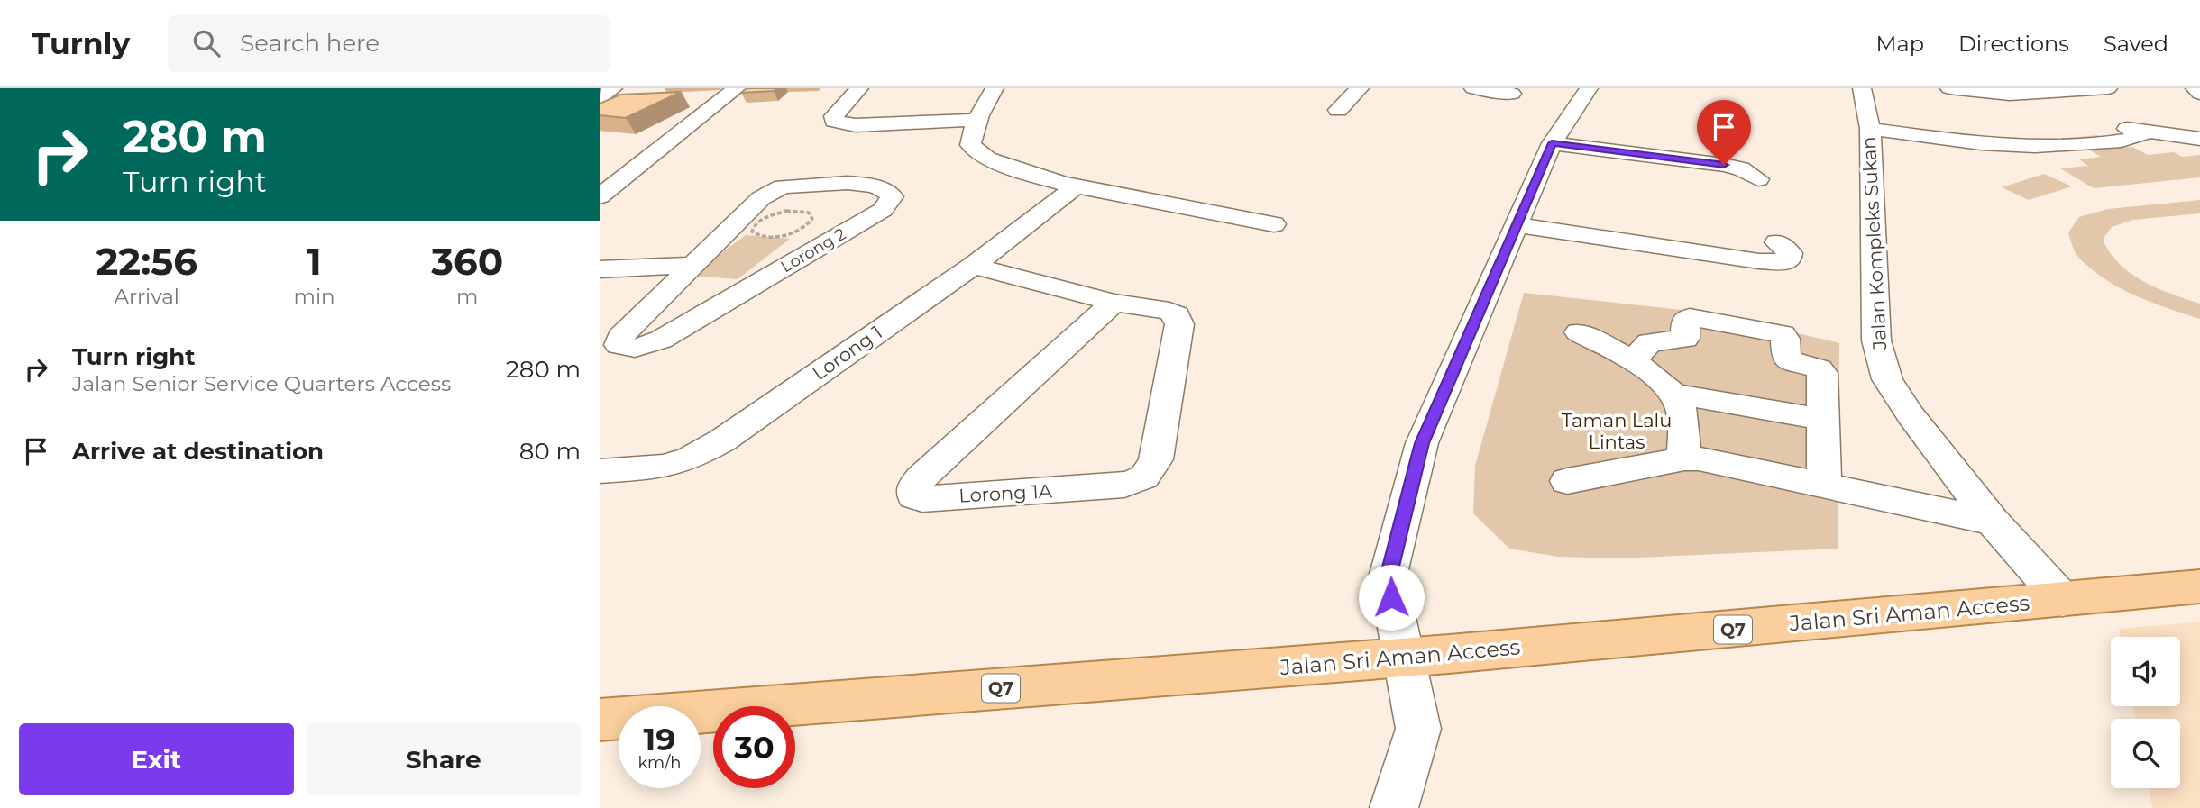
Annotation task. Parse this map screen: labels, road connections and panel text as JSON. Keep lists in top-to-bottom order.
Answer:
{
  "streets": {
    "main road": ["Jalan Sri Aman Access", "Q7"],
    "street": [
      "Jalan Kompleks Sukan",
      "Lorong 2",
      "Lorong 1",
      "Lorong 1A"
    ]
  },
  "crossings": [
    ["Jalan Kompleks Sukan", "Jalan Sri Aman Access"],
    ["Lorong 1", "Lorong 1A"]
  ],
  "parks": ["Taman Lalu Lintas"],
  "page": {
    "header": "Turnly",
    "search": "Search here",
    "nav": ["Map", "Directions", "Saved"],
    "turn": ["280 m", "Turn right"],
    "eta": [
      "22:56",
      "Arrival",
      "1",
      "min",
      "360",
      "m"
    ],
    "list": [
      {
        "name": "Turn right",
        "note": "Jalan Senior Service Quarters Access",
        "value": "280 m"
      },
      {
        "name": "Arrive at destination",
        "value": "80 m"
      }
    ],
    "speed": "19 km/h",
    "limit": "30",
    "buttons": ["Exit", "Share"]
  }
}
